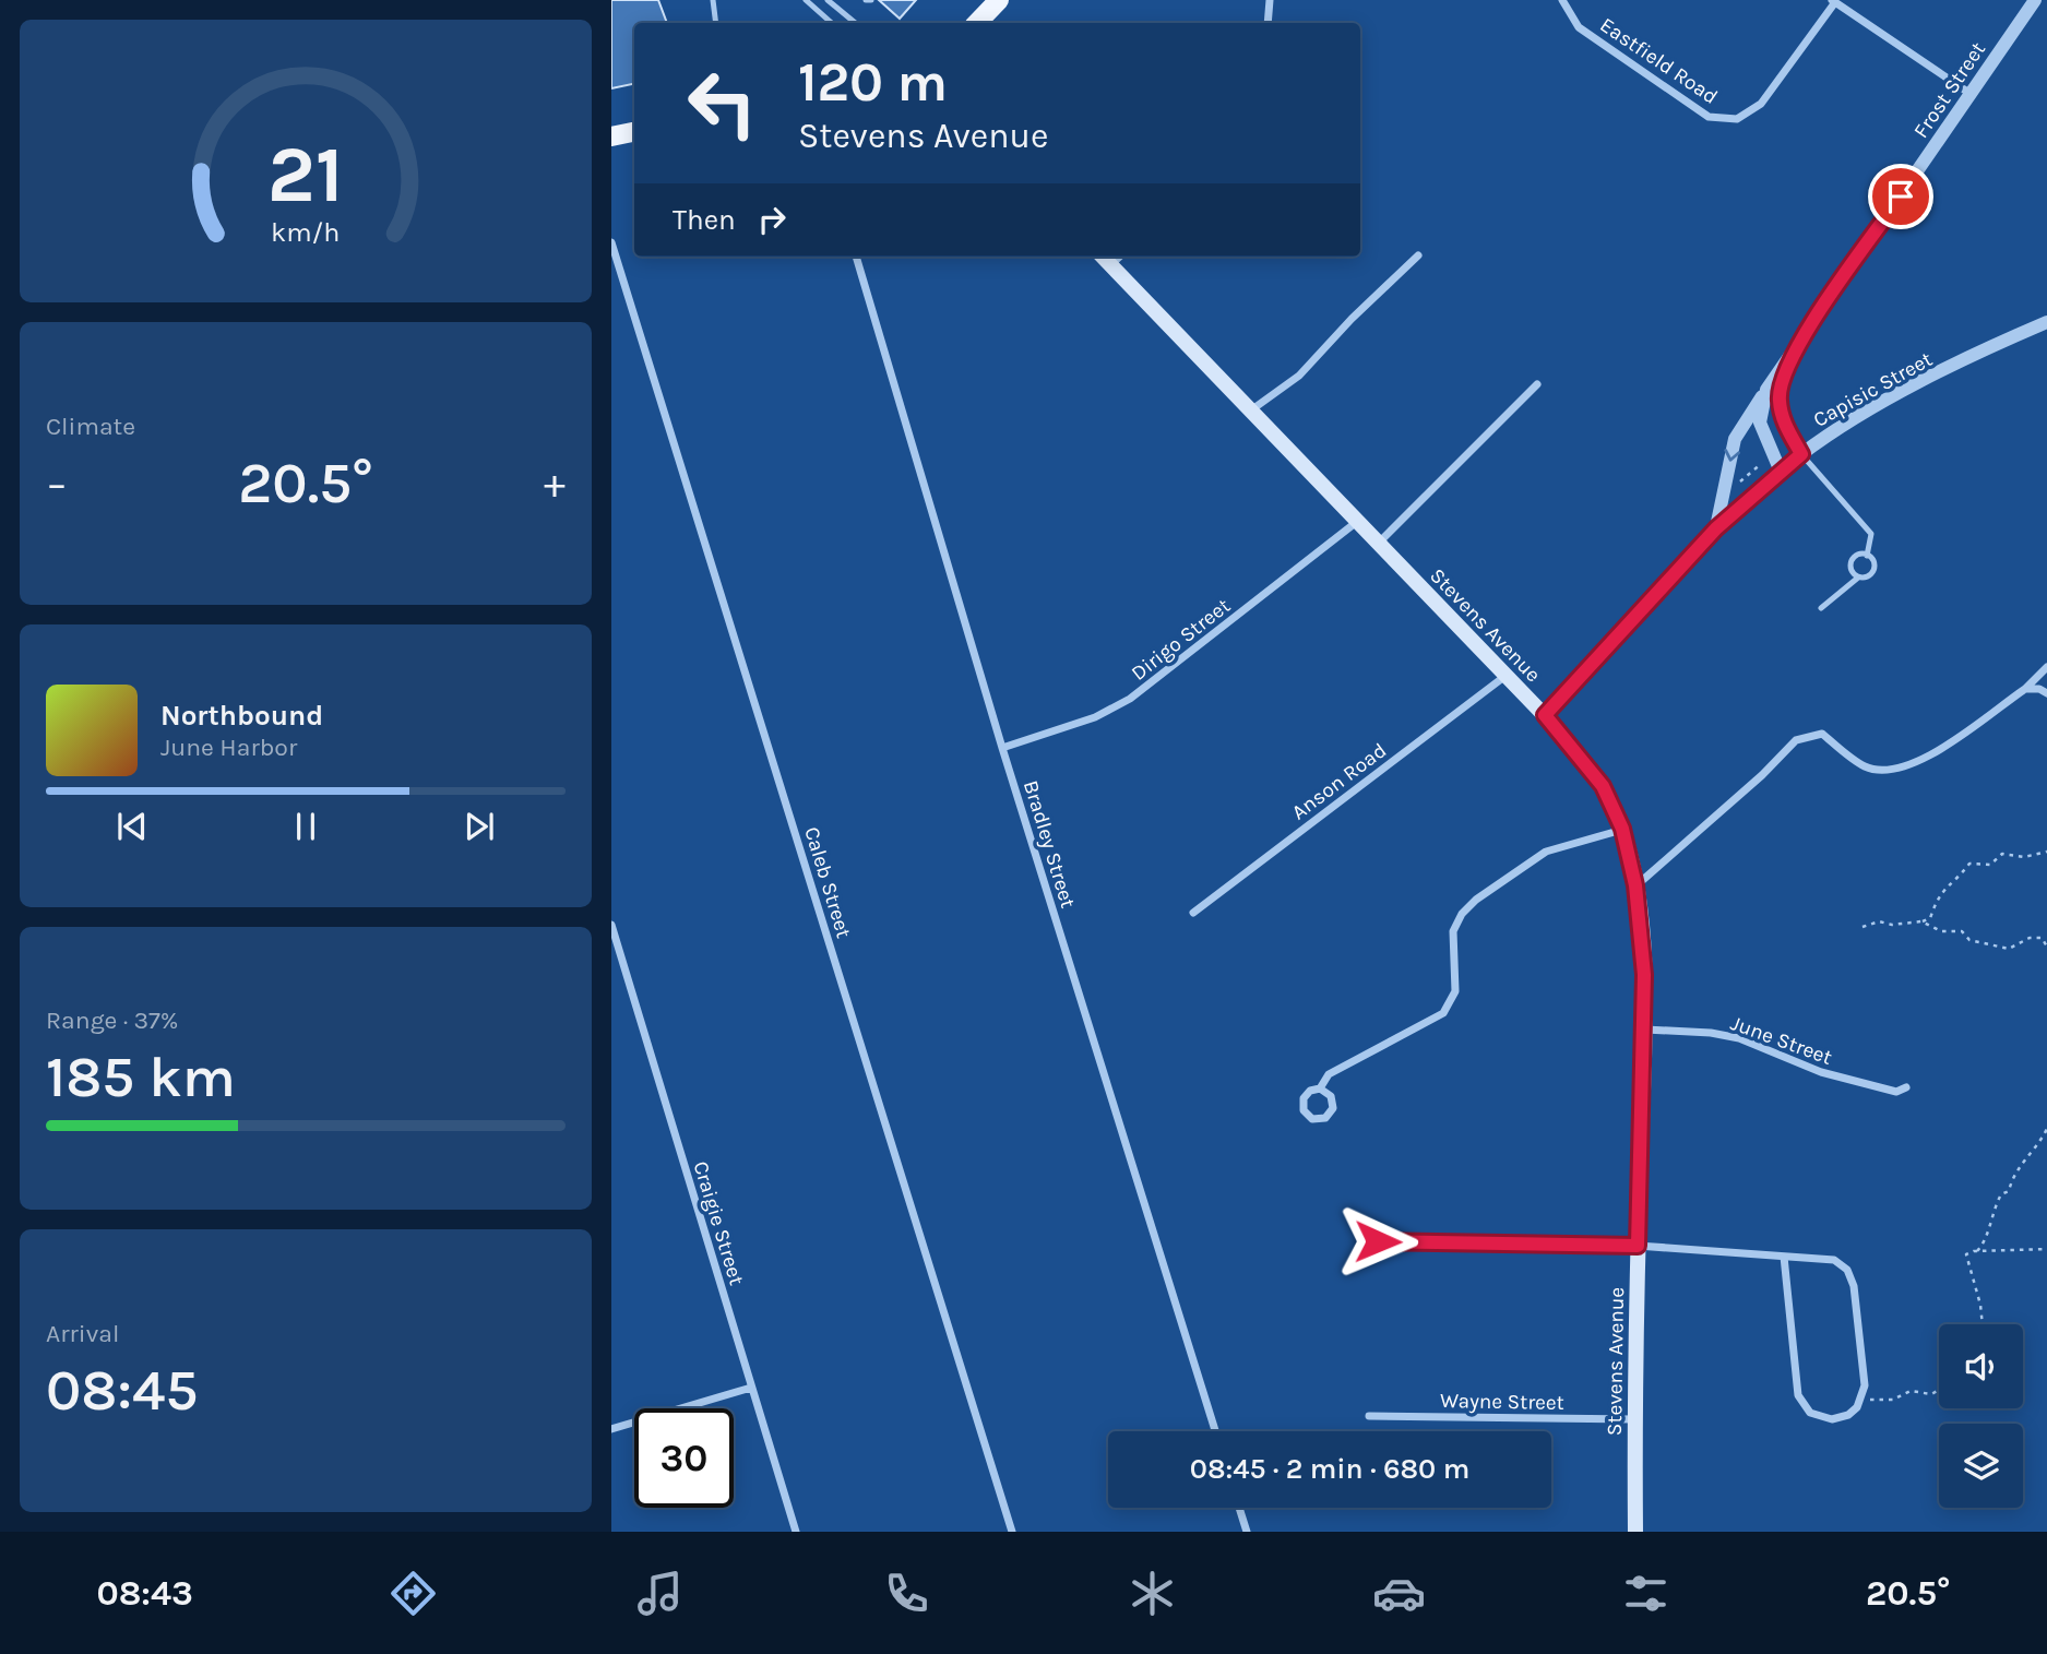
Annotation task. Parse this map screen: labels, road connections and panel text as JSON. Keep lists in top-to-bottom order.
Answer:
{
  "streets": {
    "main road": ["Stevens Avenue"],
    "street": [
      "Eastfield Road",
      "Frost Street",
      "Capisic Street",
      "Dirigo Street",
      "Anson Road",
      "Bradley Street",
      "Caleb Street",
      "June Street",
      "Craigie Street",
      "Wayne Street"
    ]
  },
  "crossings": [
    ["Frost Street", "Capisic Street"],
    ["Capisic Street", "Stevens Avenue"],
    ["Stevens Avenue", "Dirigo Street"],
    ["Stevens Avenue", "Anson Road"],
    ["Stevens Avenue", "June Street"],
    ["Stevens Avenue", "Wayne Street"],
    ["Dirigo Street", "Bradley Street"]
  ],
  "page": {
    "turn": ["120 m", "Stevens Avenue"],
    "then": "Then",
    "tile": [
      "Climate",
      ["Range · 37%", "185 km"],
      ["Arrival", "08:45"]
    ],
    "heat": ["−", "20.5°", "+"],
    "song": ["Northbound", "June Harbor"],
    "limit": "30",
    "trip": "08:45 · 2 min · 680 m",
    "tabs": ["08:43", "20.5°"],
    "gauge": ["21", "km/h"]
  }
}
